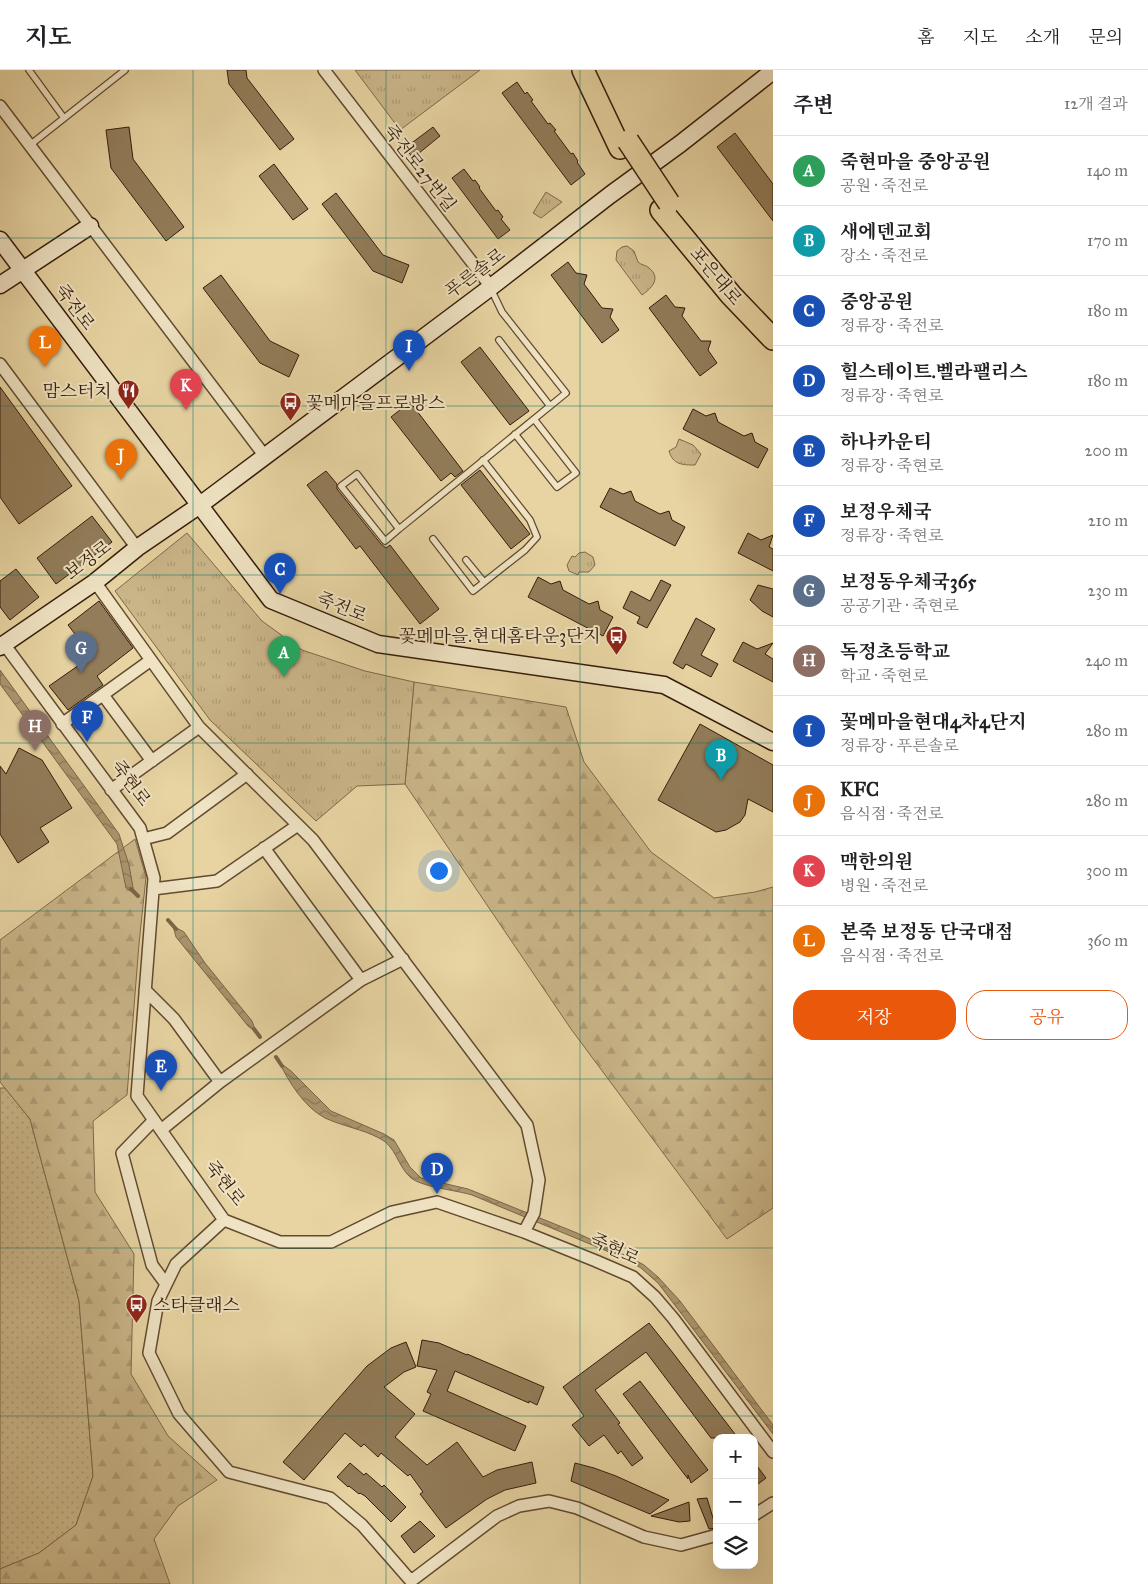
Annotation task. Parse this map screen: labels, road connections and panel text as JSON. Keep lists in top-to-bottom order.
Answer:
{
  "streets": {
    "highway": ["포은대로"],
    "street": [
      "죽전로27번길",
      "푸른솔로",
      "죽전로",
      "보정로",
      "죽현로"
    ]
  },
  "crossings": [
    ["죽전로27번길", "푸른솔로"],
    ["푸른솔로", "죽전로"],
    ["푸른솔로", "보정로"],
    ["죽전로", "보정로"],
    ["보정로", "죽현로"]
  ],
  "places": {
    "restaurant": ["맘스터치"],
    "bus stop": ["꽃메마을프로방스", "꽃메마을.현대홈타운3단지", "스타클래스"]
  },
  "page": {
    "header": "지도",
    "nav": [
      "홈",
      "지도",
      "소개",
      "문의"
    ],
    "heading": ["주변", "12개 결과"],
    "list": [
      {
        "mark": "A",
        "name": "죽현마을 중앙공원",
        "note": "공원 · 죽전로",
        "value": "140 m"
      },
      {
        "mark": "B",
        "name": "새에덴교회",
        "note": "장소 · 죽전로",
        "value": "170 m"
      },
      {
        "mark": "C",
        "name": "중앙공원",
        "note": "정류장 · 죽전로",
        "value": "180 m"
      },
      {
        "mark": "D",
        "name": "힐스테이트.벨라팰리스",
        "note": "정류장 · 죽현로",
        "value": "180 m"
      },
      {
        "mark": "E",
        "name": "하나카운티",
        "note": "정류장 · 죽현로",
        "value": "200 m"
      },
      {
        "mark": "F",
        "name": "보정우체국",
        "note": "정류장 · 죽현로",
        "value": "210 m"
      },
      {
        "mark": "G",
        "name": "보정동우체국365",
        "note": "공공기관 · 죽현로",
        "value": "230 m"
      },
      {
        "mark": "H",
        "name": "독정초등학교",
        "note": "학교 · 죽현로",
        "value": "240 m"
      },
      {
        "mark": "I",
        "name": "꽃메마을현대4차4단지",
        "note": "정류장 · 푸른솔로",
        "value": "280 m"
      },
      {
        "mark": "J",
        "name": "KFC",
        "note": "음식점 · 죽전로",
        "value": "280 m"
      },
      {
        "mark": "K",
        "name": "맥한의원",
        "note": "병원 · 죽전로",
        "value": "300 m"
      },
      {
        "mark": "L",
        "name": "본죽 보정동 단국대점",
        "note": "음식점 · 죽전로",
        "value": "360 m"
      }
    ],
    "pins": [
      "L",
      "I",
      "K",
      "J",
      "C",
      "G",
      "A",
      "F",
      "H",
      "B",
      "E",
      "D"
    ],
    "buttons": ["저장", "공유"],
    "map_buttons": ["+", "−"]
  }
}
